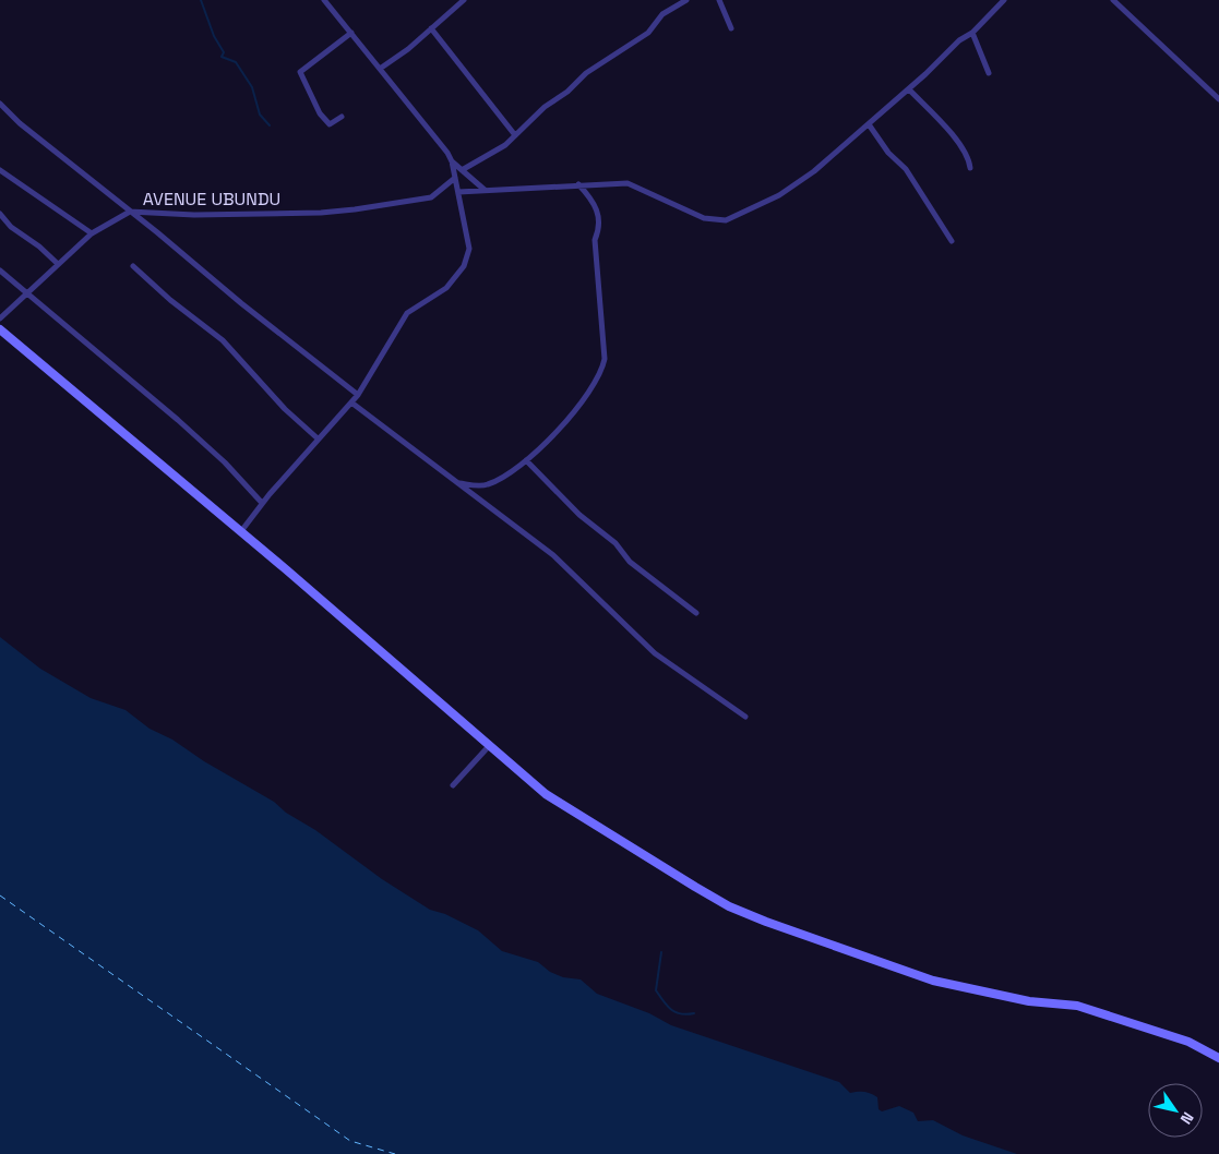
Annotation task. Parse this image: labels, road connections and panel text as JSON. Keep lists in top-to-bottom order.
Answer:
{
  "streets": {
    "street": ["AVENUE UBUNDU"]
  },
  "north": "bottom right"
}
